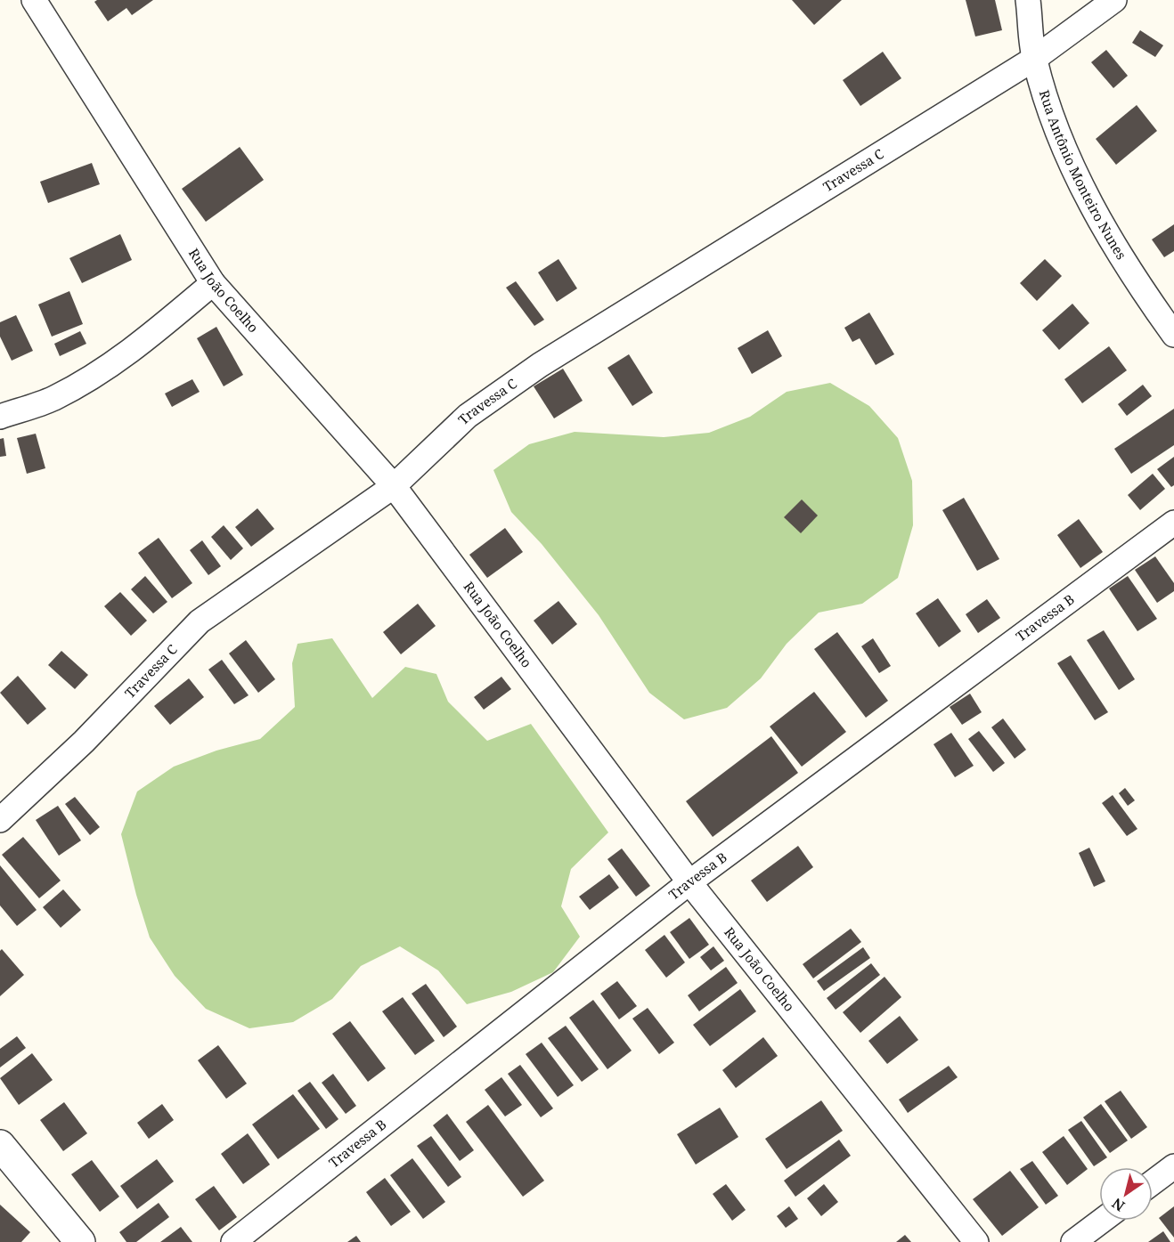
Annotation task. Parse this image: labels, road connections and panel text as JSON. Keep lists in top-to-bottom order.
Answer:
{
  "streets": {
    "street": [
      "Travessa C",
      "Rua Antônio Monteiro Nunes",
      "Rua João Coelho",
      "Travessa B"
    ]
  },
  "crossings": [
    ["Travessa C", "Rua Antônio Monteiro Nunes"],
    ["Travessa C", "Rua João Coelho"],
    ["Rua João Coelho", "Travessa B"]
  ],
  "north": "bottom left"
}
